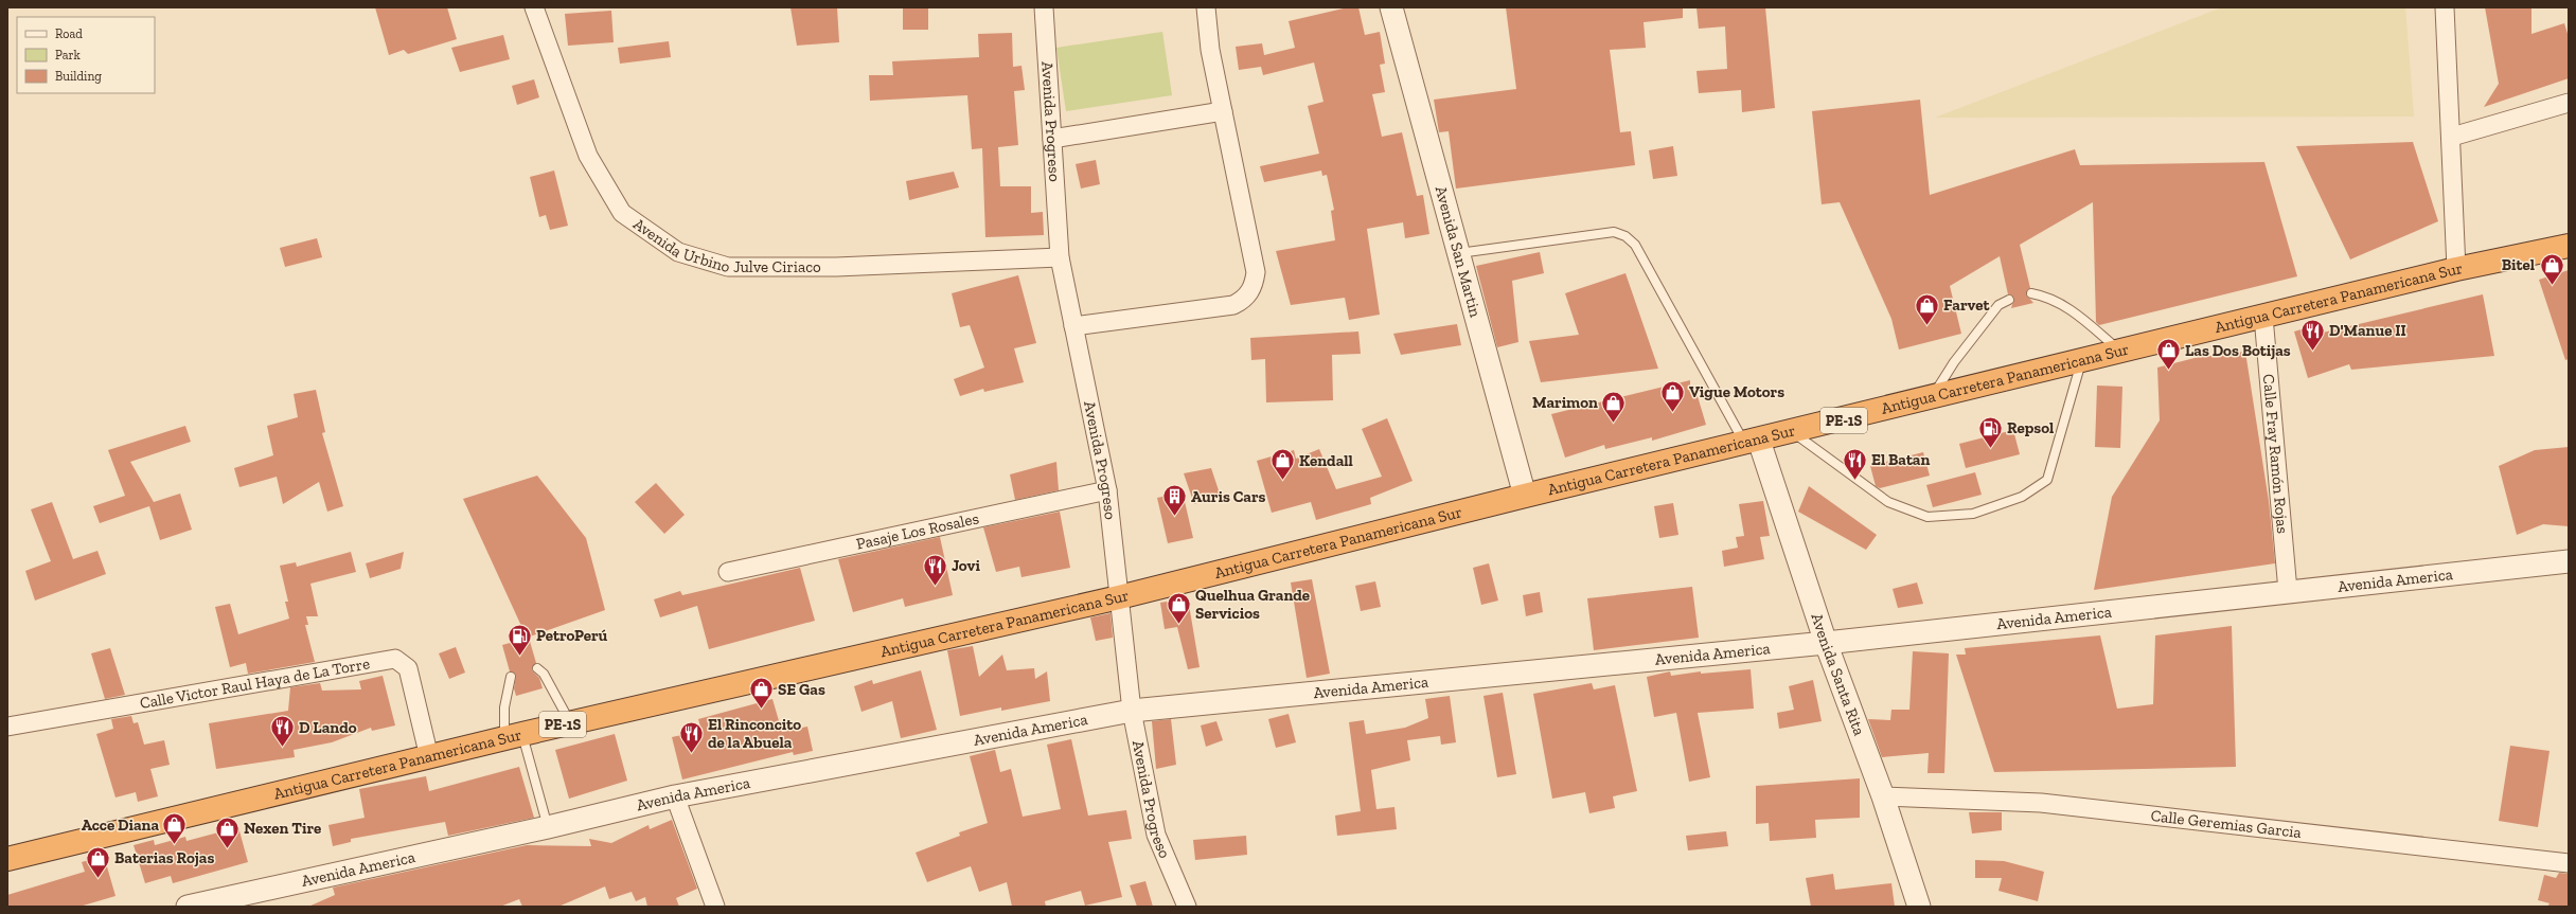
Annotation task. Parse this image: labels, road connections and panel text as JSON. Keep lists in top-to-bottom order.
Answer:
{
  "streets": {
    "highway": ["Antigua Carretera Panamericana Sur", "PE-1S"],
    "street": [
      "Avenida Progreso",
      "Avenida Urbino Julve Ciriaco",
      "Avenida San Martin",
      "Calle Fray Ramón Rojas",
      "Pasaje Los Rosales",
      "Avenida America",
      "Avenida Santa Rita",
      "Calle Victor Raul Haya de La Torre",
      "Calle Geremias Garcia"
    ]
  },
  "crossings": [
    ["Avenida Progreso", "Avenida Urbino Julve Ciriaco"],
    ["Avenida Progreso", "Antigua Carretera Panamericana Sur"],
    ["Avenida Progreso", "Pasaje Los Rosales"],
    ["Avenida Progreso", "Avenida America"],
    ["Avenida San Martin", "Antigua Carretera Panamericana Sur"],
    ["Antigua Carretera Panamericana Sur", "Calle Fray Ramón Rojas"],
    ["Antigua Carretera Panamericana Sur", "Avenida Santa Rita"],
    ["Antigua Carretera Panamericana Sur", "Calle Victor Raul Haya de La Torre"],
    ["Calle Fray Ramón Rojas", "Avenida America"],
    ["Avenida America", "Avenida Santa Rita"],
    ["Avenida Santa Rita", "Calle Geremias Garcia"]
  ],
  "places": {
    "shop": [
      "Bitel",
      "Farvet",
      "Las Dos Botijas",
      "Vigue Motors",
      "Marimon",
      "Kendall",
      "Quelhua Grande Servicios",
      "SE Gas",
      "Acce Diana",
      "Nexen Tire",
      "Baterias Rojas"
    ],
    "restaurant": [
      "D'Manue II",
      "El Batan",
      "Jovi",
      "D Lando",
      "El Rinconcito de la Abuela"
    ],
    "fuel station": ["Repsol", "PetroPerú"],
    "building": ["Auris Cars"]
  },
  "legend": ["Road", "Park", "Building"]
}
